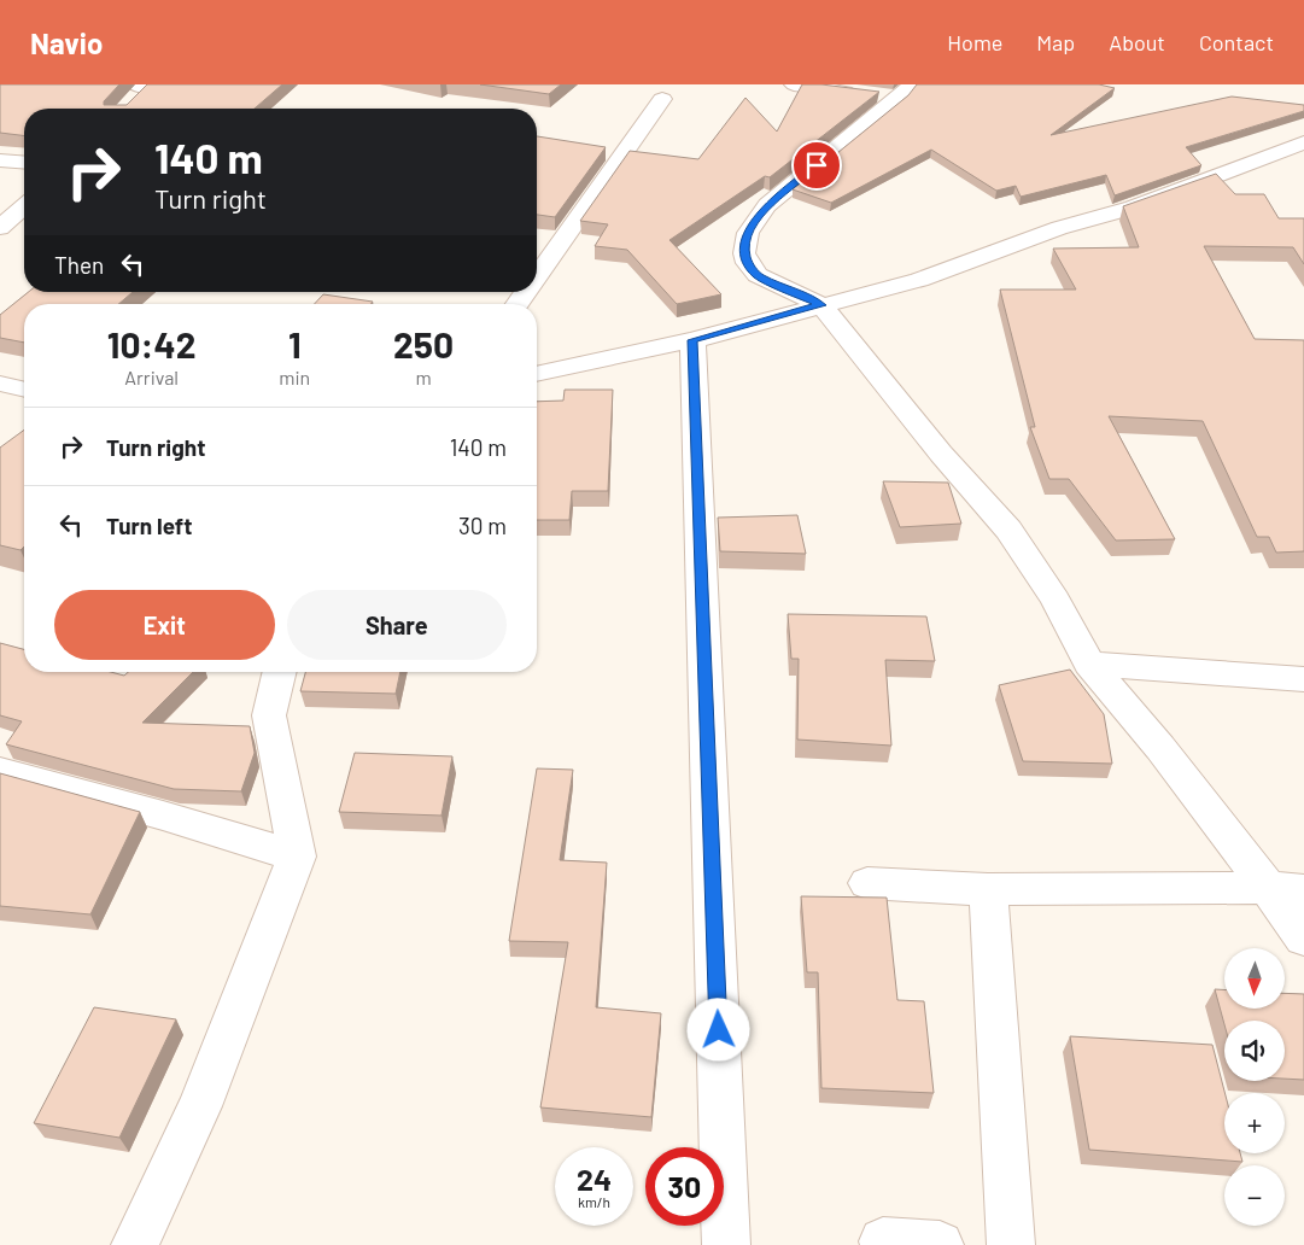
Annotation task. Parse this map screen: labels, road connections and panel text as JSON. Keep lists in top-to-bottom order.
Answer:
{
  "north": "bottom",
  "page": {
    "header": "Navio",
    "nav": [
      "Home",
      "Map",
      "About",
      "Contact"
    ],
    "turn": ["140 m", "Turn right"],
    "then": "Then",
    "eta": [
      "10:42",
      "Arrival",
      "1",
      "min",
      "250",
      "m"
    ],
    "list": [
      {
        "name": "Turn right",
        "value": "140 m"
      },
      {
        "name": "Turn left",
        "value": "30 m"
      }
    ],
    "buttons": ["Exit", "Share"],
    "map_buttons": ["+", "−"],
    "speed": "24 km/h",
    "limit": "30"
  }
}
